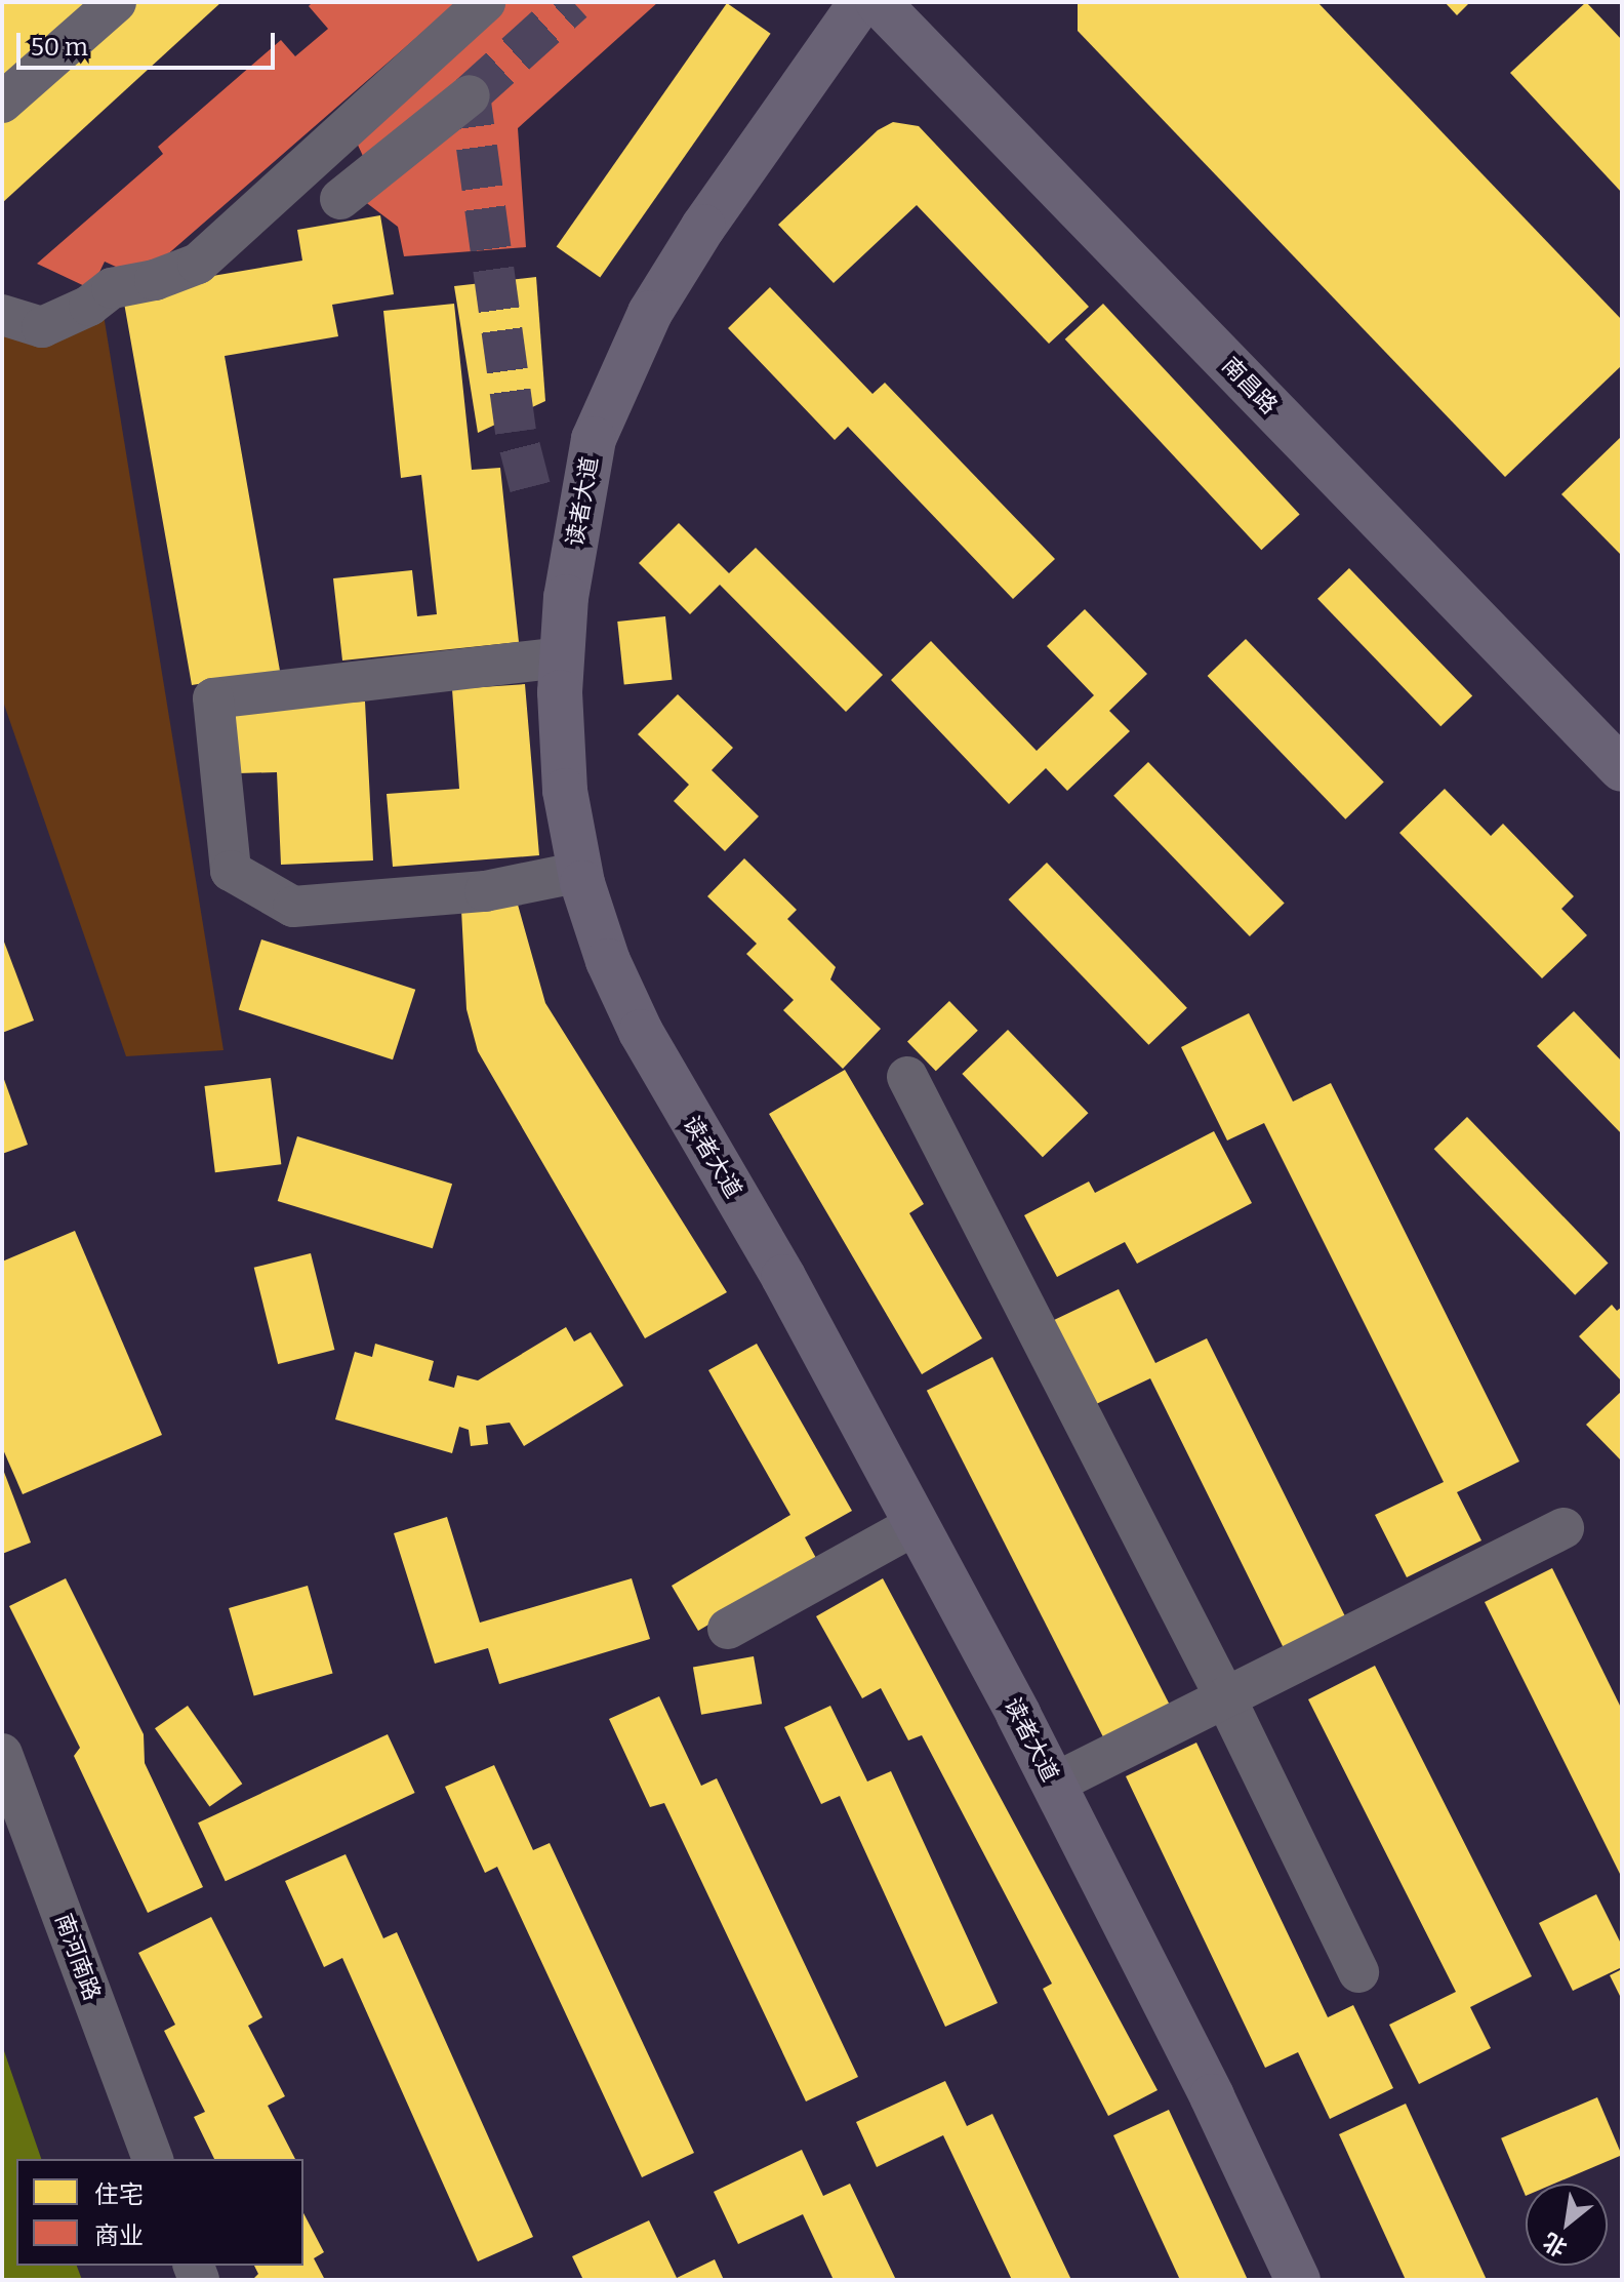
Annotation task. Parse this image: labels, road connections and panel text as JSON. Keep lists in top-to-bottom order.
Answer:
{
  "streets": {
    "main road": ["南昌路", "读者大道"],
    "street": ["南河南路"]
  },
  "legend": ["住宅", "商业"],
  "scale_bar": "50 m",
  "north": "bottom left"
}
